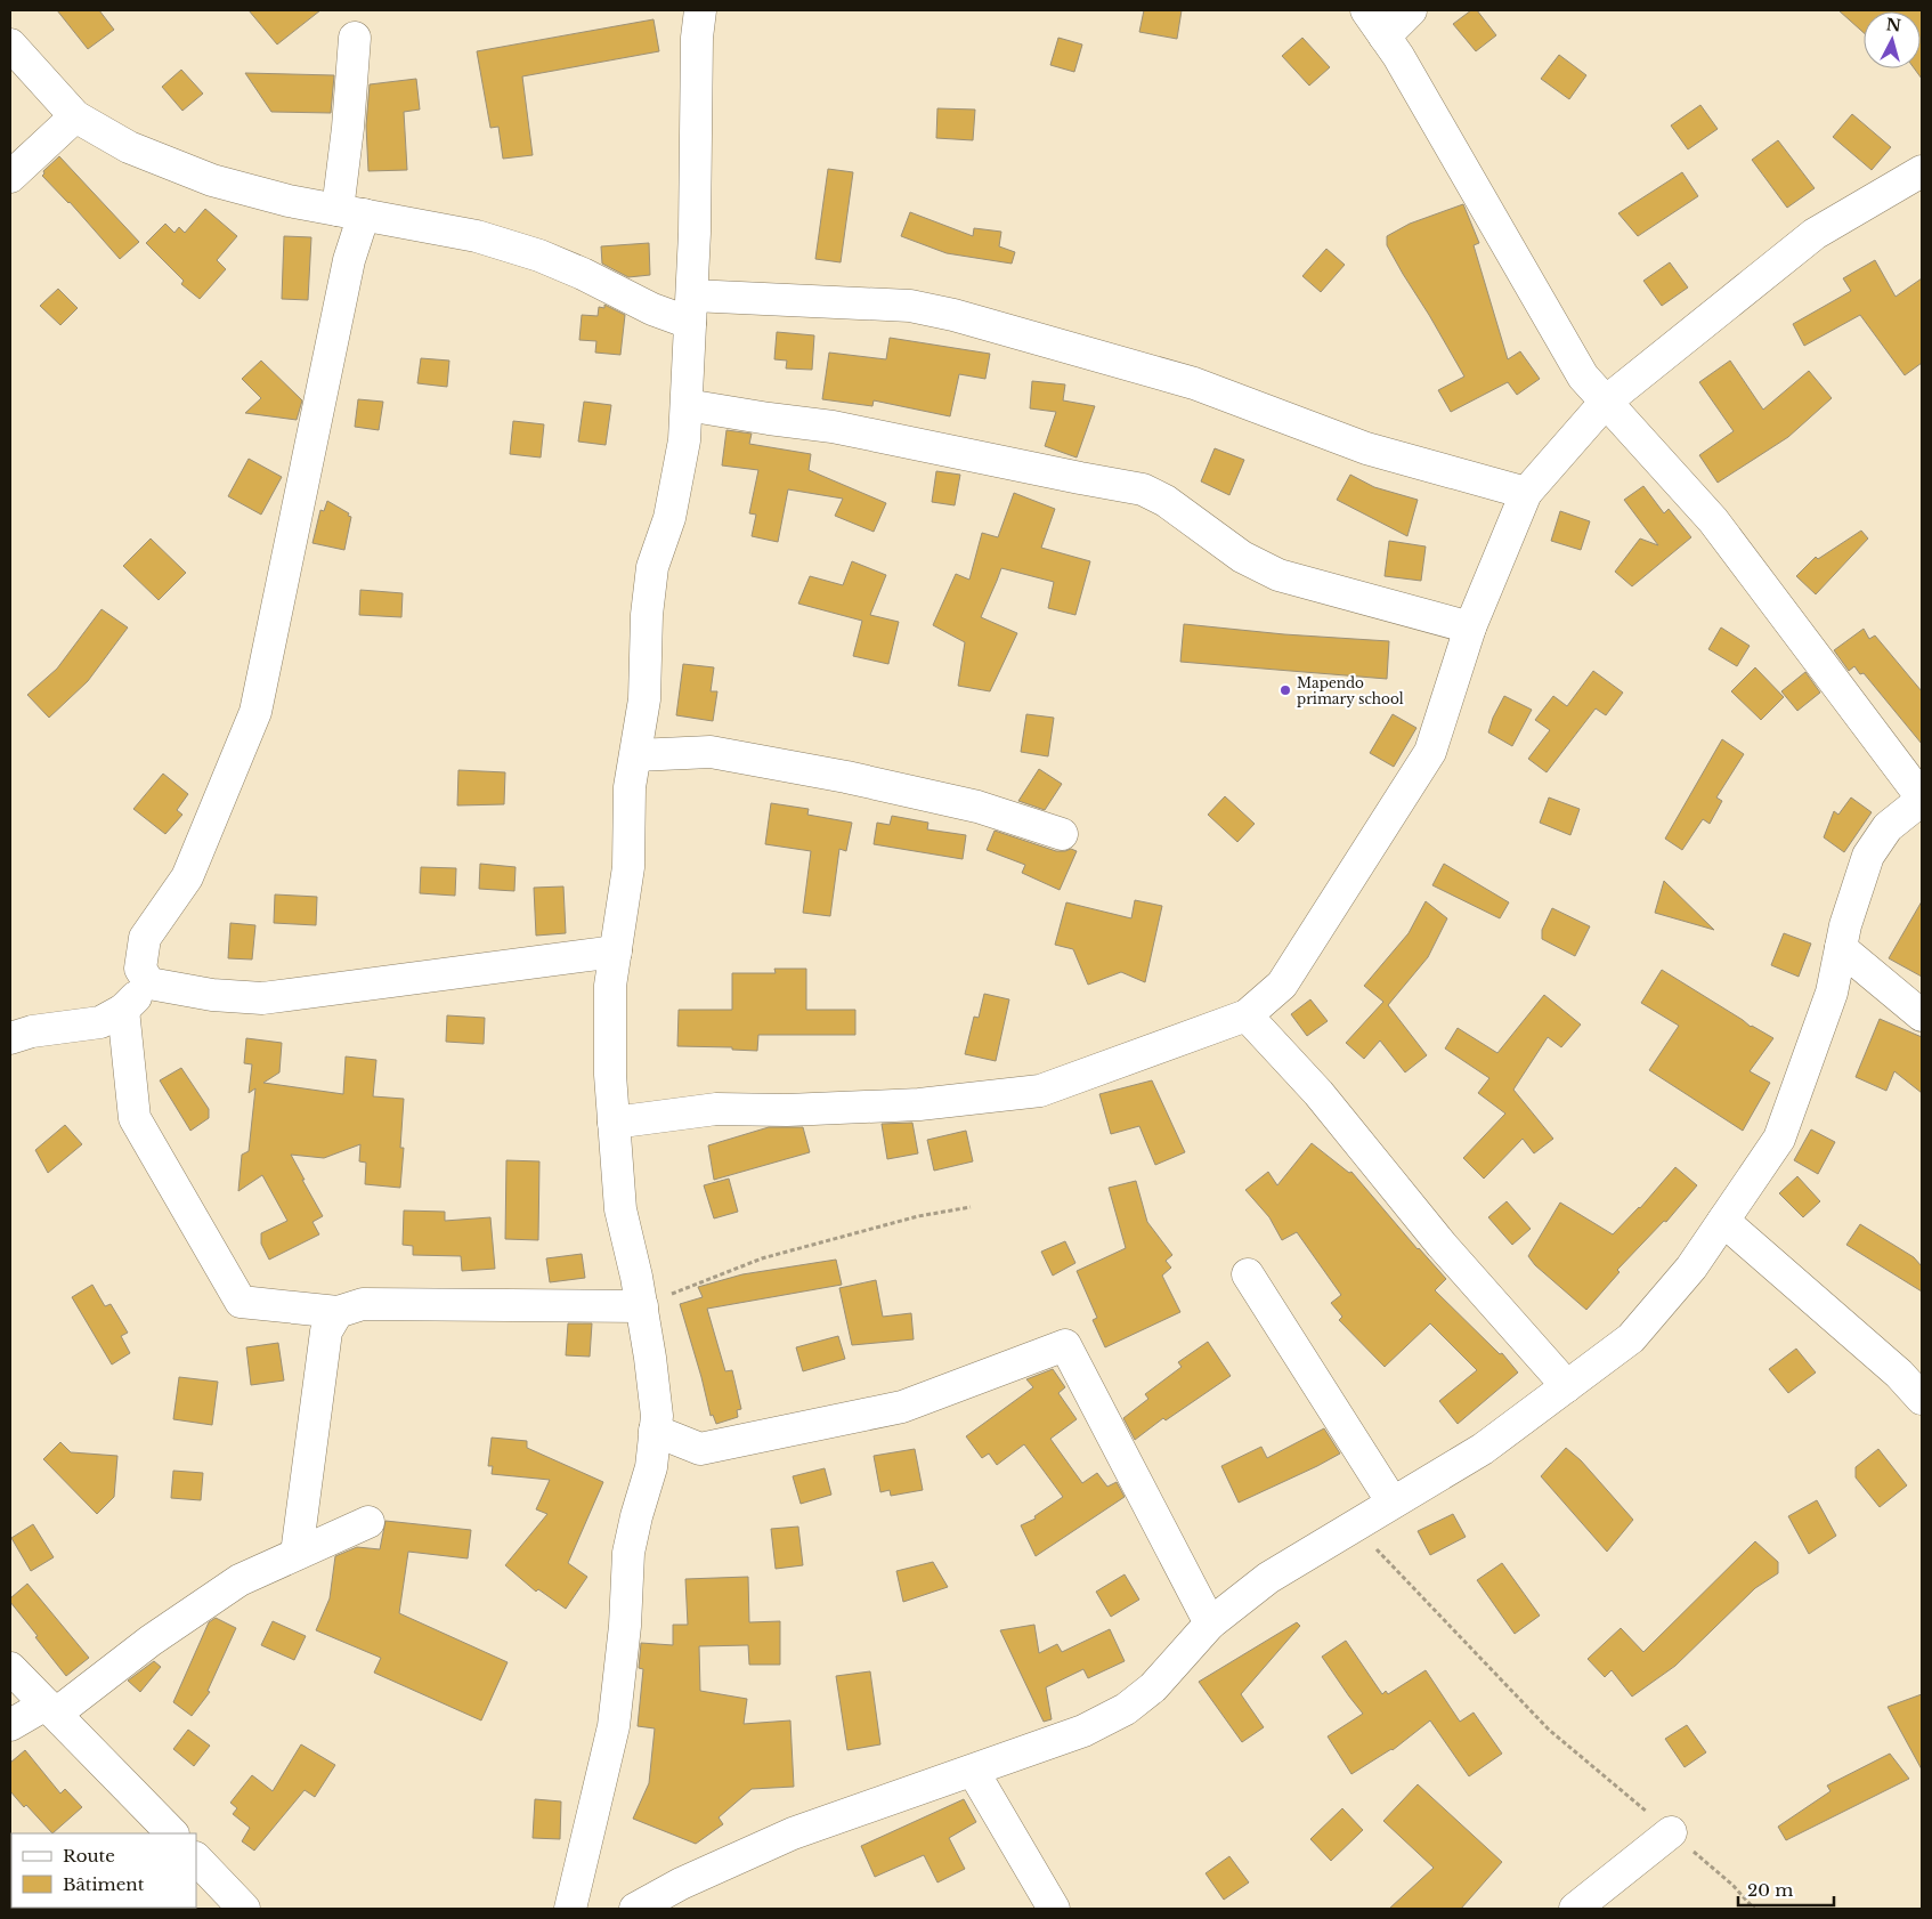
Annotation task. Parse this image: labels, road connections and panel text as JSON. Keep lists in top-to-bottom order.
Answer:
{
  "places": ["Mapendo primary school"],
  "legend": ["Route", "Bâtiment"],
  "scale_bar": "20 m",
  "north": "top"
}
